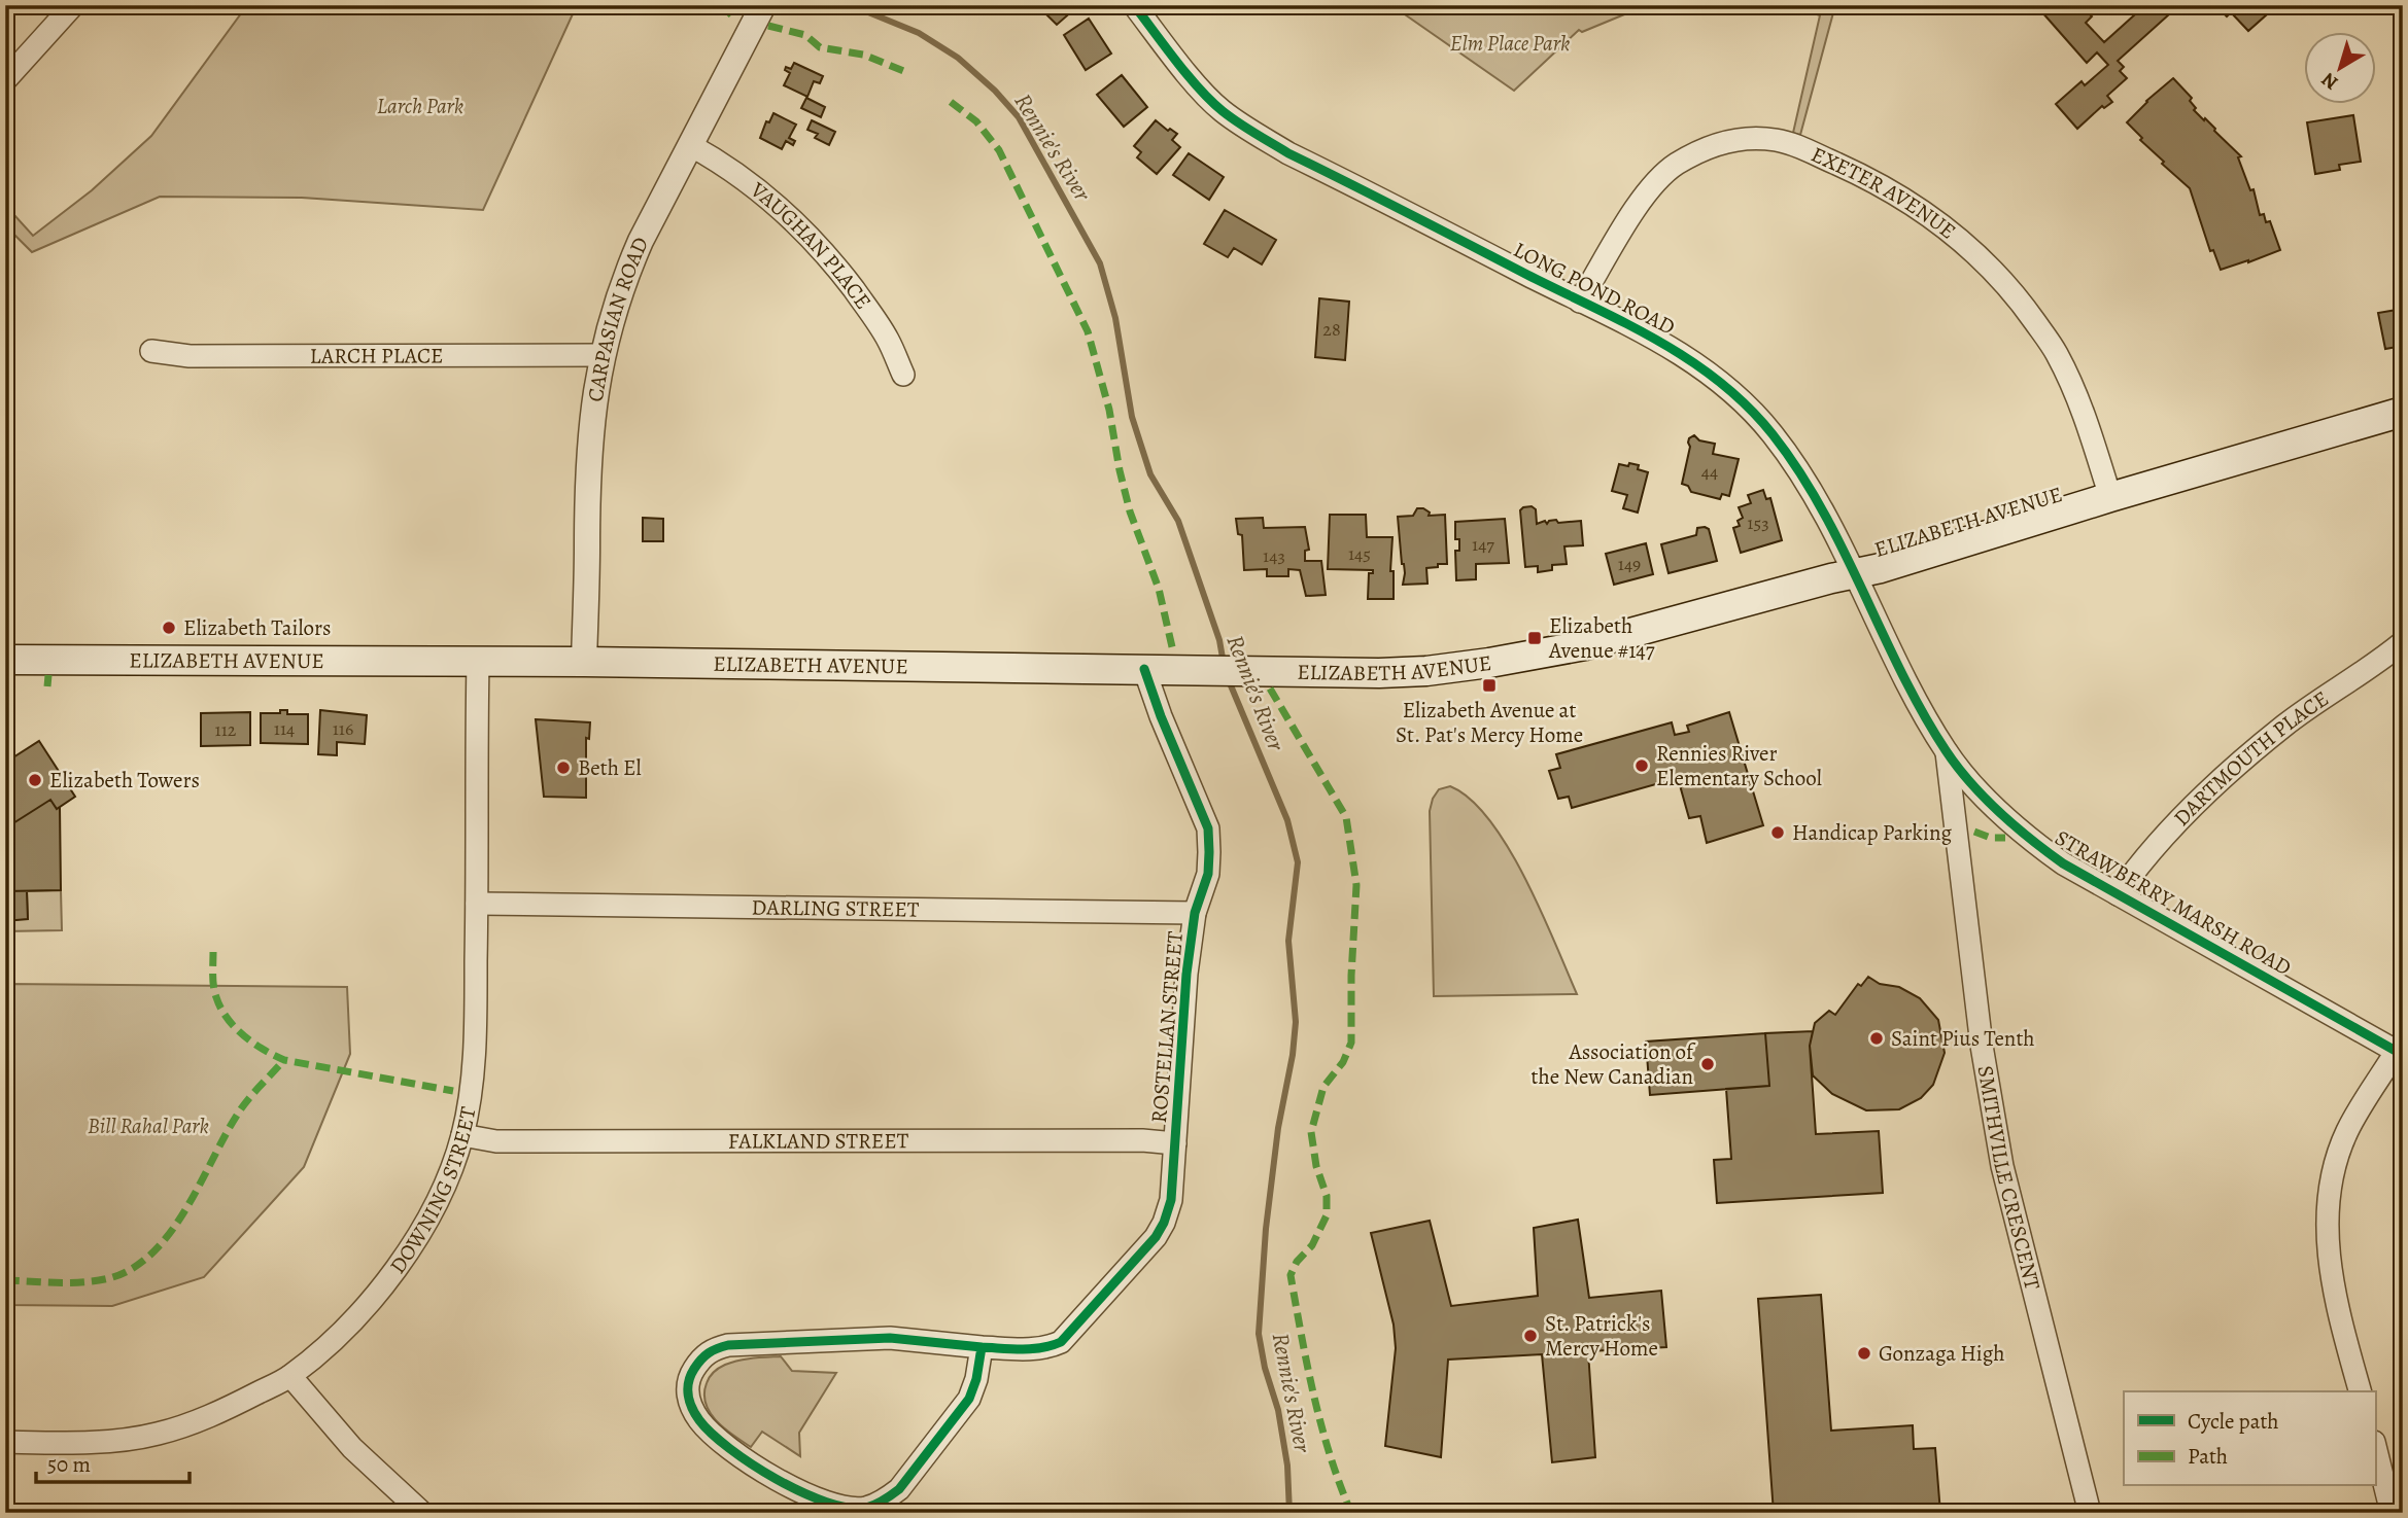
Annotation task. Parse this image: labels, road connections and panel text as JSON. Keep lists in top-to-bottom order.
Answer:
{
  "streets": {
    "main road": ["ELIZABETH AVENUE"],
    "street": [
      "EXETER AVENUE",
      "VAUGHAN PLACE",
      "LONG POND ROAD",
      "CARPASIAN ROAD",
      "LARCH PLACE",
      "DARTMOUTH PLACE",
      "STRAWBERRY MARSH ROAD",
      "DARLING STREET",
      "ROSTELLAN STREET",
      "FALKLAND STREET",
      "SMITHVILLE CRESCENT",
      "DOWNING STREET"
    ]
  },
  "crossings": [
    ["EXETER AVENUE", "LONG POND ROAD"],
    ["EXETER AVENUE", "ELIZABETH AVENUE"],
    ["VAUGHAN PLACE", "CARPASIAN ROAD"],
    ["LONG POND ROAD", "ELIZABETH AVENUE"],
    ["LONG POND ROAD", "STRAWBERRY MARSH ROAD"],
    ["LONG POND ROAD", "SMITHVILLE CRESCENT"],
    ["CARPASIAN ROAD", "LARCH PLACE"],
    ["CARPASIAN ROAD", "ELIZABETH AVENUE"],
    ["ELIZABETH AVENUE", "ROSTELLAN STREET"],
    ["ELIZABETH AVENUE", "DOWNING STREET"],
    ["DARTMOUTH PLACE", "STRAWBERRY MARSH ROAD"],
    ["STRAWBERRY MARSH ROAD", "SMITHVILLE CRESCENT"],
    ["DARLING STREET", "ROSTELLAN STREET"],
    ["DARLING STREET", "DOWNING STREET"],
    ["ROSTELLAN STREET", "FALKLAND STREET"],
    ["FALKLAND STREET", "DOWNING STREET"]
  ],
  "water": ["Rennie's River"],
  "parks": ["Elm Place Park", "Larch Park", "Bill Rahal Park"],
  "places": {
    "other": [
      "Elizabeth Tailors",
      "Rennies River Elementary School",
      "Beth El",
      "Elizabeth Towers",
      "Handicap Parking",
      "Saint Pius Tenth",
      "Association of the New Canadian",
      "St. Patrick's Mercy Home",
      "Gonzaga High"
    ],
    "transit": ["Elizabeth Avenue #147", "Elizabeth Avenue at St. Pat's Mercy Home"]
  },
  "house_numbers": [
    "28",
    "44",
    "153",
    "147",
    "145",
    "143",
    "149",
    "114",
    "116",
    "112"
  ],
  "legend": ["Cycle path", "Path"],
  "scale_bar": "50 m",
  "north": "bottom left"
}
